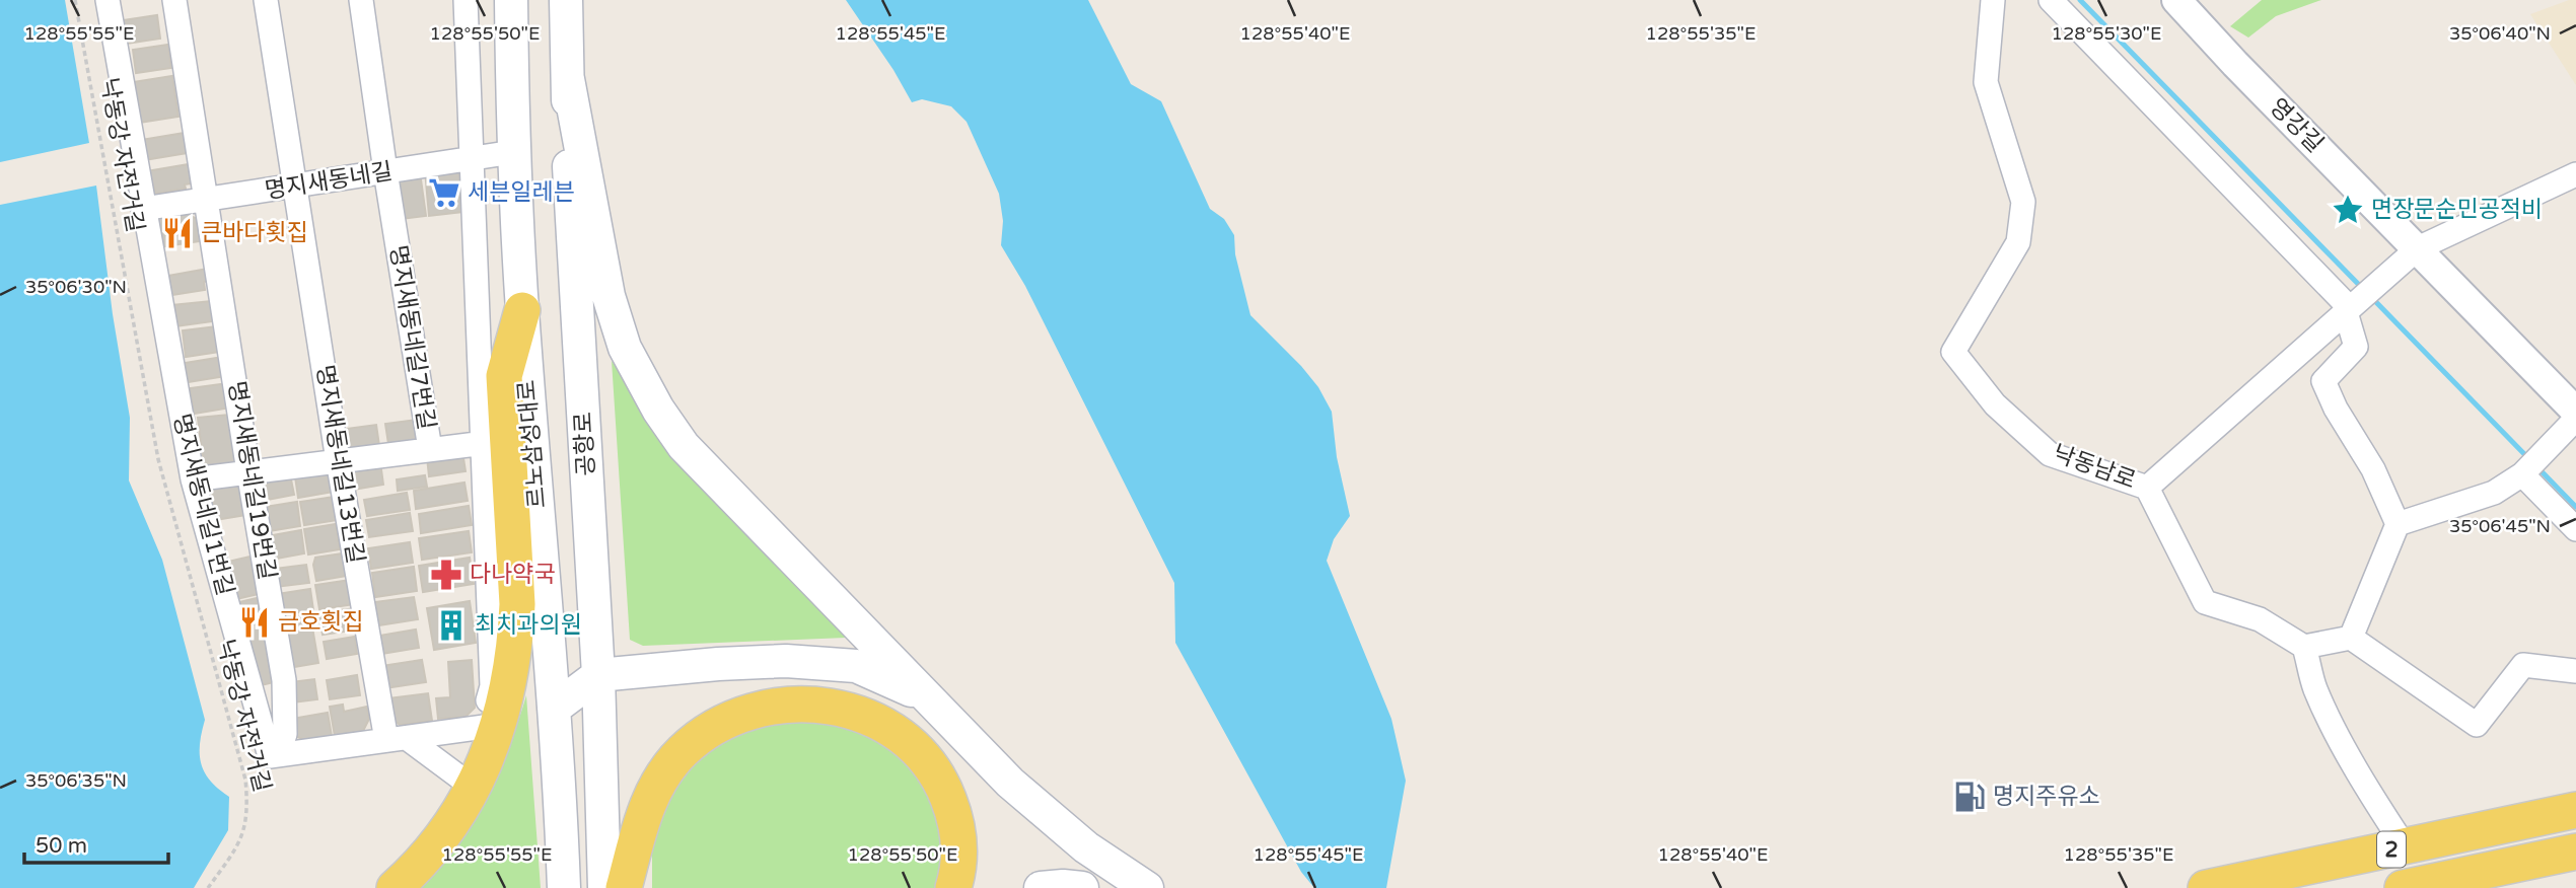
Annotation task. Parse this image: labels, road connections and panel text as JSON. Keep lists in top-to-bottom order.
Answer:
{
  "streets": {
    "main road": ["르노삼성대로", "공항로", "2"],
    "street": [
      "영강길",
      "명지새동네길",
      "명지새동네길7번길",
      "명지새동네길13번길",
      "낙동남로",
      "명지새동네길19번길",
      "명지새동네길1번길"
    ],
    "path": ["낙동강 자전거길"]
  },
  "crossings": [
    ["명지새동네길", "명지새동네길7번길"],
    ["명지새동네길", "르노삼성대로"],
    ["명지새동네길", "명지새동네길13번길"],
    ["명지새동네길", "명지새동네길19번길"],
    ["명지새동네길", "명지새동네길1번길"],
    ["명지새동네길19번길", "명지새동네길1번길"]
  ],
  "places": {
    "supermarket": ["세븐일레븐"],
    "place": ["면장문순민공적비"],
    "restaurant": ["큰바다횟집", "금호횟집"],
    "pharmacy": ["다나약국"],
    "building": ["최치과의원"],
    "fuel station": ["명지주유소"]
  },
  "scale_bar": "50 m",
  "coordinates": [
    "35°06'40\"N",
    "128°55'55\"E",
    "128°55'50\"E",
    "128°55'45\"E",
    "128°55'40\"E",
    "128°55'35\"E",
    "128°55'30\"E",
    "35°06'30\"N",
    "35°06'45\"N",
    "35°06'35\"N"
  ]
}
